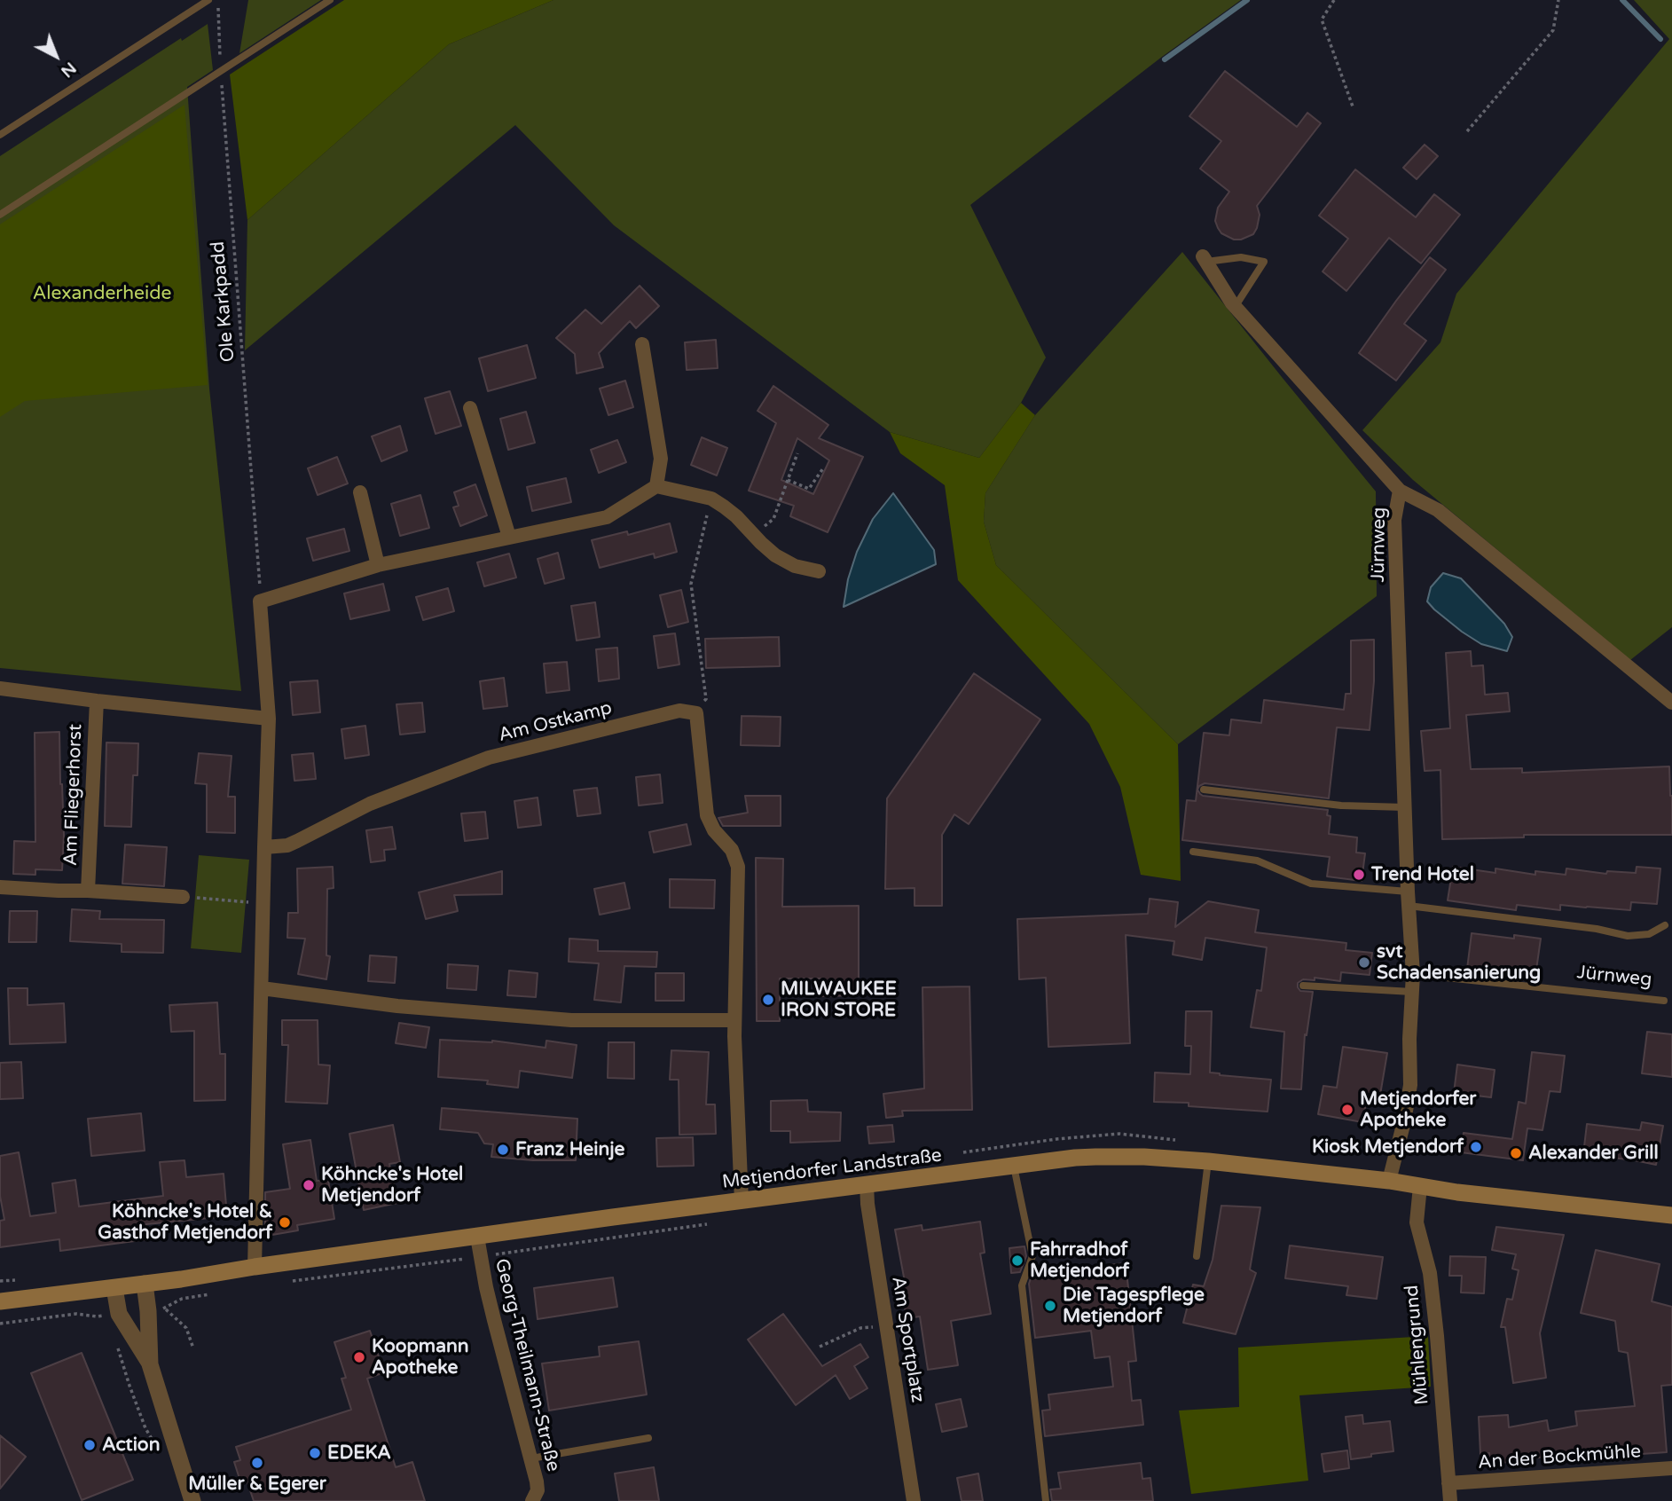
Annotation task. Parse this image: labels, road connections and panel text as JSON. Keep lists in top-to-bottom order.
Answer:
{
  "streets": {
    "main road": ["Metjendorfer Landstraße"],
    "street": [
      "Jürnweg",
      "Am Ostkamp",
      "Am Fliegerhorst",
      "Am Sportplatz",
      "Mühlengrund",
      "Georg-Theilmann-Straße",
      "An der Bockmühle"
    ],
    "path": ["Ole Karkpadd"]
  },
  "crossings": [
    ["Jürnweg", "Metjendorfer Landstraße"],
    ["Metjendorfer Landstraße", "Am Sportplatz"],
    ["Metjendorfer Landstraße", "Mühlengrund"],
    ["Metjendorfer Landstraße", "Georg-Theilmann-Straße"],
    ["Mühlengrund", "An der Bockmühle"]
  ],
  "parks": ["Alexanderheide"],
  "places": [
    "Trend Hotel",
    "svt Schadensanierung",
    "MILWAUKEE IRON STORE",
    "Metjendorfer Apotheke",
    "Kiosk Metjendorf",
    "Franz Heinje",
    "Alexander Grill",
    "Köhncke's Hotel Metjendorf",
    "Köhncke's Hotel & Gasthof Metjendorf",
    "Fahrradhof Metjendorf",
    "Die Tagespflege Metjendorf",
    "Koopmann Apotheke",
    "Action",
    "EDEKA",
    "Müller & Egerer"
  ],
  "north": "bottom right"
}
